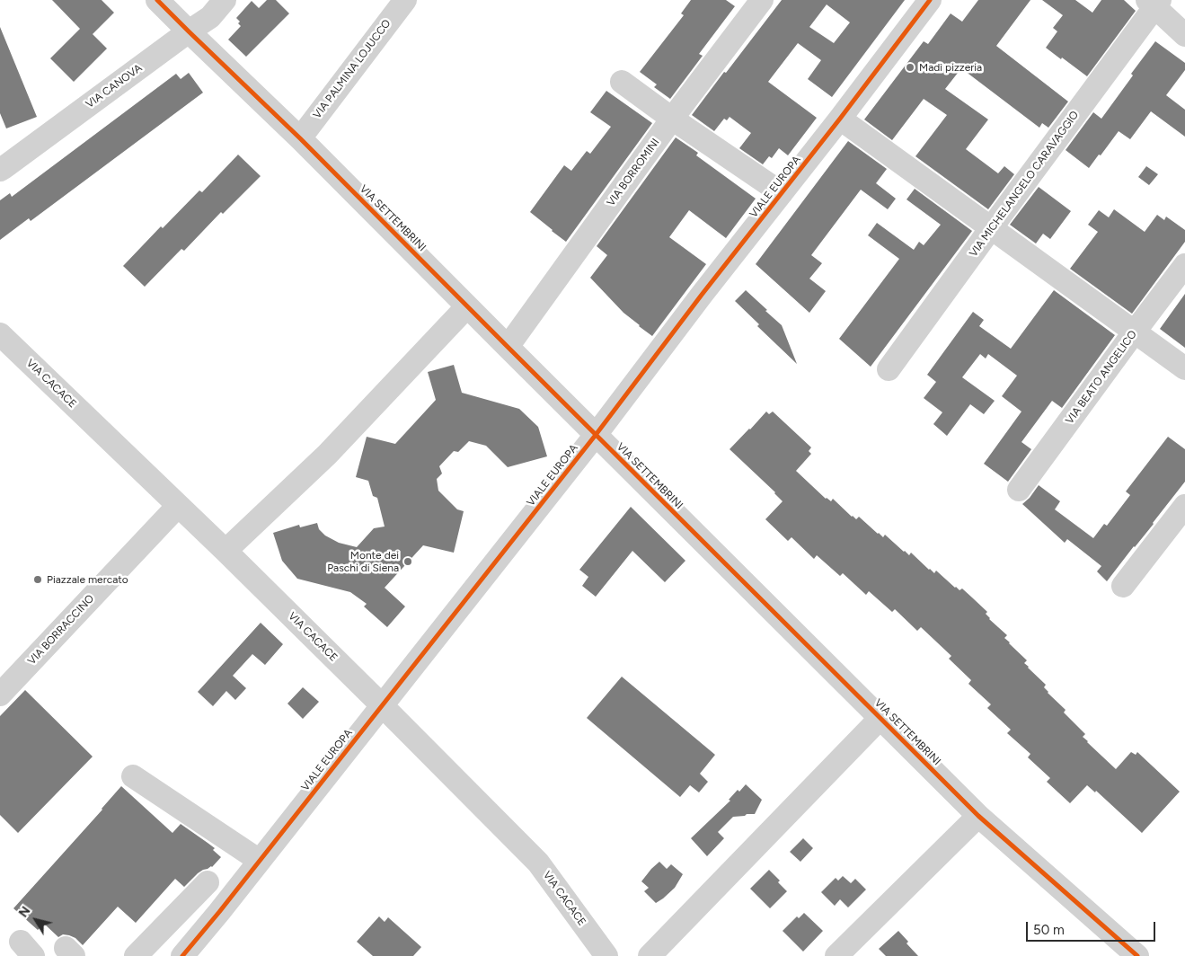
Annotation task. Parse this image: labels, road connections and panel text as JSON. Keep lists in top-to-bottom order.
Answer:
{
  "streets": {
    "street": [
      "VIA PALMINA LOJUCCO",
      "VIA CANOVA",
      "VIA BORROMINI",
      "VIA MICHELANGELO CARAVAGGIO",
      "VIALE EUROPA",
      "VIA SETTEMBRINI",
      "VIA BEATO ANGELICO",
      "VIA CACACE",
      "VIA BORRACCINO"
    ]
  },
  "crossings": [
    ["VIA PALMINA LOJUCCO", "VIA SETTEMBRINI"],
    ["VIA CANOVA", "VIA SETTEMBRINI"],
    ["VIA BORROMINI", "VIA SETTEMBRINI"],
    ["VIALE EUROPA", "VIA SETTEMBRINI"],
    ["VIALE EUROPA", "VIA CACACE"],
    ["VIA CACACE", "VIA BORRACCINO"]
  ],
  "places": ["Madì pizzeria", "Monte dei Paschi di Siena", "Piazzale mercato"],
  "scale_bar": "50 m",
  "north": "top left"
}
